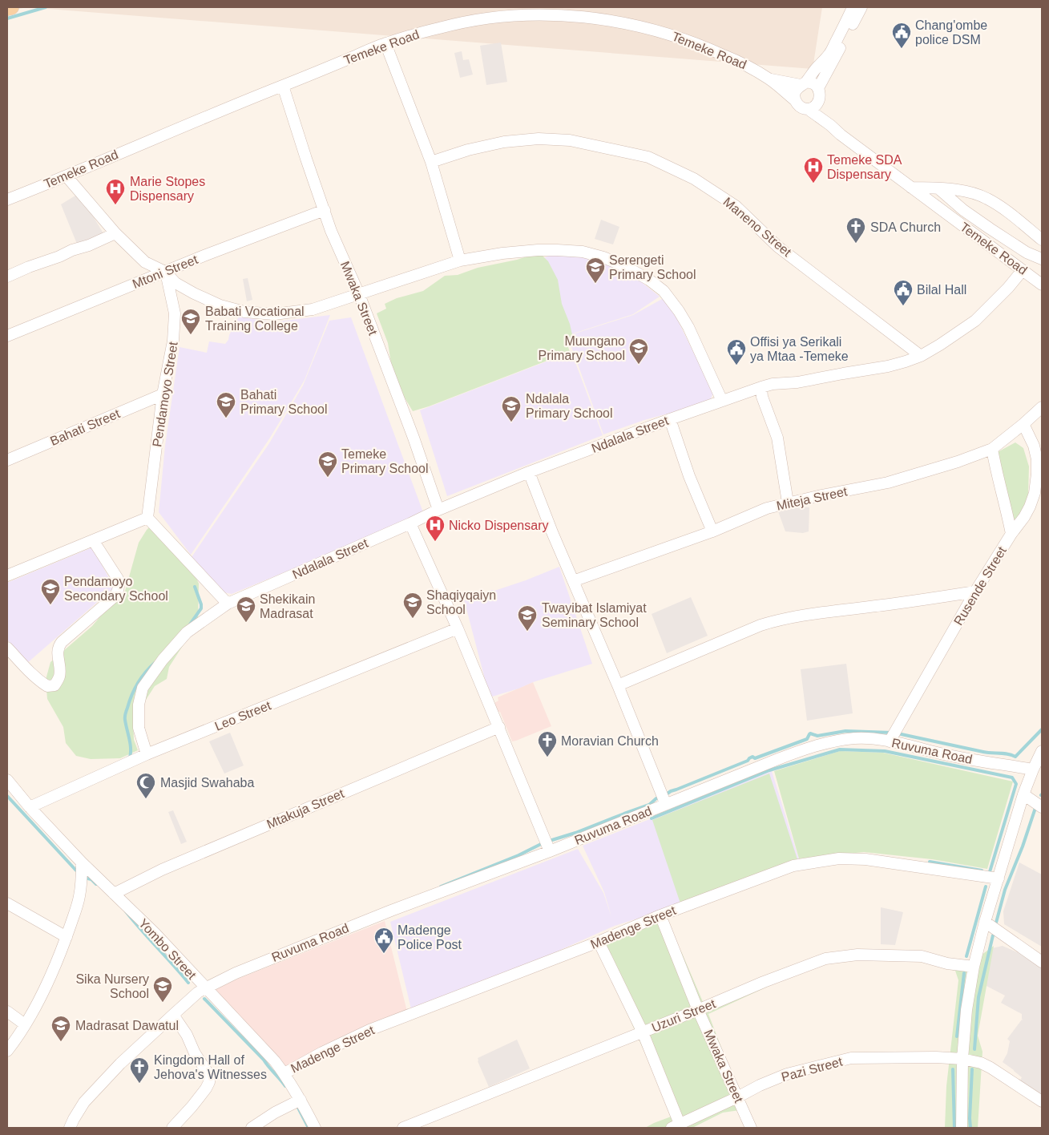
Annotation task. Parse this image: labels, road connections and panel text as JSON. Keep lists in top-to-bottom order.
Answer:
{
  "streets": {
    "street": [
      "Temeke Road",
      "Maneno Street",
      "Mtoni Street",
      "Mwaka Street",
      "Pendamoyo Street",
      "Bahati Street",
      "Ndalala Street",
      "Miteja Street",
      "Rusende Street",
      "Leo Street",
      "Ruvuma Road",
      "Mtakuja Street",
      "Madenge Street",
      "Yombo Street",
      "Uzuri Street",
      "Pazi Street"
    ]
  },
  "crossings": [
    ["Temeke Road", "Mwaka Street"],
    ["Temeke Road", "Ndalala Street"],
    ["Maneno Street", "Ndalala Street"],
    ["Mtoni Street", "Mwaka Street"],
    ["Mtoni Street", "Pendamoyo Street"],
    ["Mwaka Street", "Ndalala Street"],
    ["Mwaka Street", "Madenge Street"],
    ["Mwaka Street", "Uzuri Street"],
    ["Mwaka Street", "Pazi Street"],
    ["Pendamoyo Street", "Bahati Street"],
    ["Ndalala Street", "Leo Street"],
    ["Miteja Street", "Rusende Street"],
    ["Rusende Street", "Ruvuma Road"],
    ["Leo Street", "Yombo Street"],
    ["Ruvuma Road", "Yombo Street"],
    ["Mtakuja Street", "Yombo Street"],
    ["Madenge Street", "Yombo Street"]
  ],
  "places": {
    "public building": [
      "Chang'ombe police DSM",
      "Bilal Hall",
      "Offisi ya Serikali ya Mtaa -Temeke",
      "Madenge Police Post"
    ],
    "hospital": ["Temeke SDA Dispensary", "Marie Stopes Dispensary", "Nicko Dispensary"],
    "church": ["SDA Church", "Moravian Church", "Kingdom Hall of Jehova's Witnesses"],
    "school or university": [
      "Serengeti Primary School",
      "Babati Vocational Training College",
      "Muungano Primary School",
      "Bahati Primary School",
      "Ndalala Primary School",
      "Temeke Primary School",
      "Pendamoyo Secondary School",
      "Shaqiyqaiyn School",
      "Shekikain Madrasat",
      "Twayibat Islamiyat Seminary School",
      "Sika Nursery School",
      "Madrasat Dawatul"
    ],
    "mosque": ["Masjid Swahaba"]
  }
}
